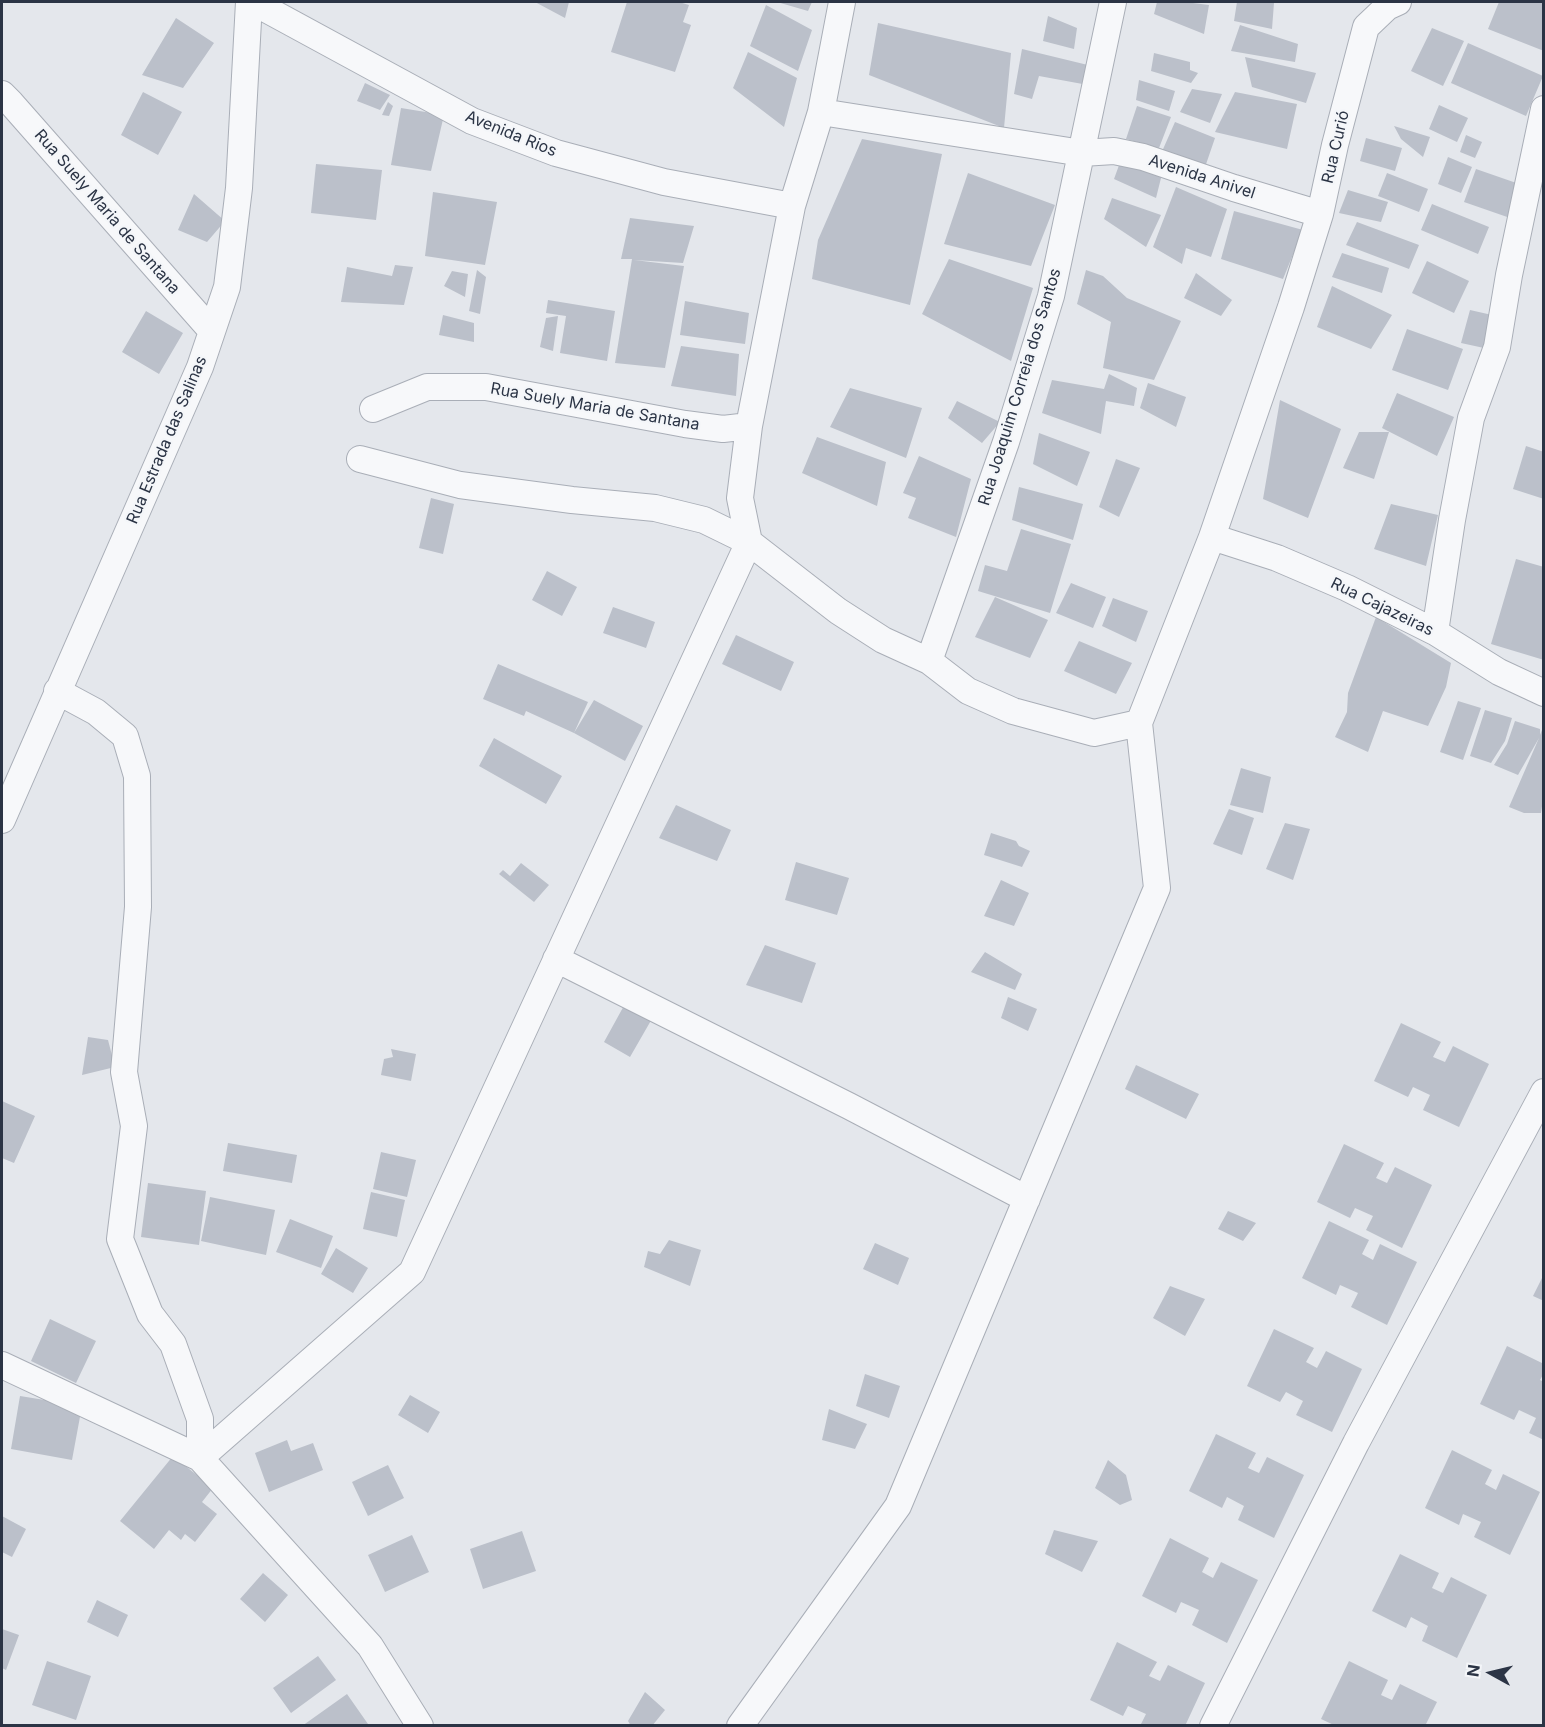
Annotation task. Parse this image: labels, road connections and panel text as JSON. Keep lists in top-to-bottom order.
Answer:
{
  "streets": {
    "street": [
      "Avenida Rios",
      "Rua Curió",
      "Avenida Anivel",
      "Rua Suely Maria de Santana",
      "Rua Joaquim Correia dos Santos",
      "Rua Estrada das Salinas",
      "Rua Cajazeiras"
    ]
  },
  "crossings": [
    ["Avenida Rios", "Rua Estrada das Salinas"],
    ["Rua Curió", "Avenida Anivel"],
    ["Rua Curió", "Rua Cajazeiras"],
    ["Avenida Anivel", "Rua Joaquim Correia dos Santos"],
    ["Rua Suely Maria de Santana", "Rua Estrada das Salinas"]
  ],
  "north": "left"
}
